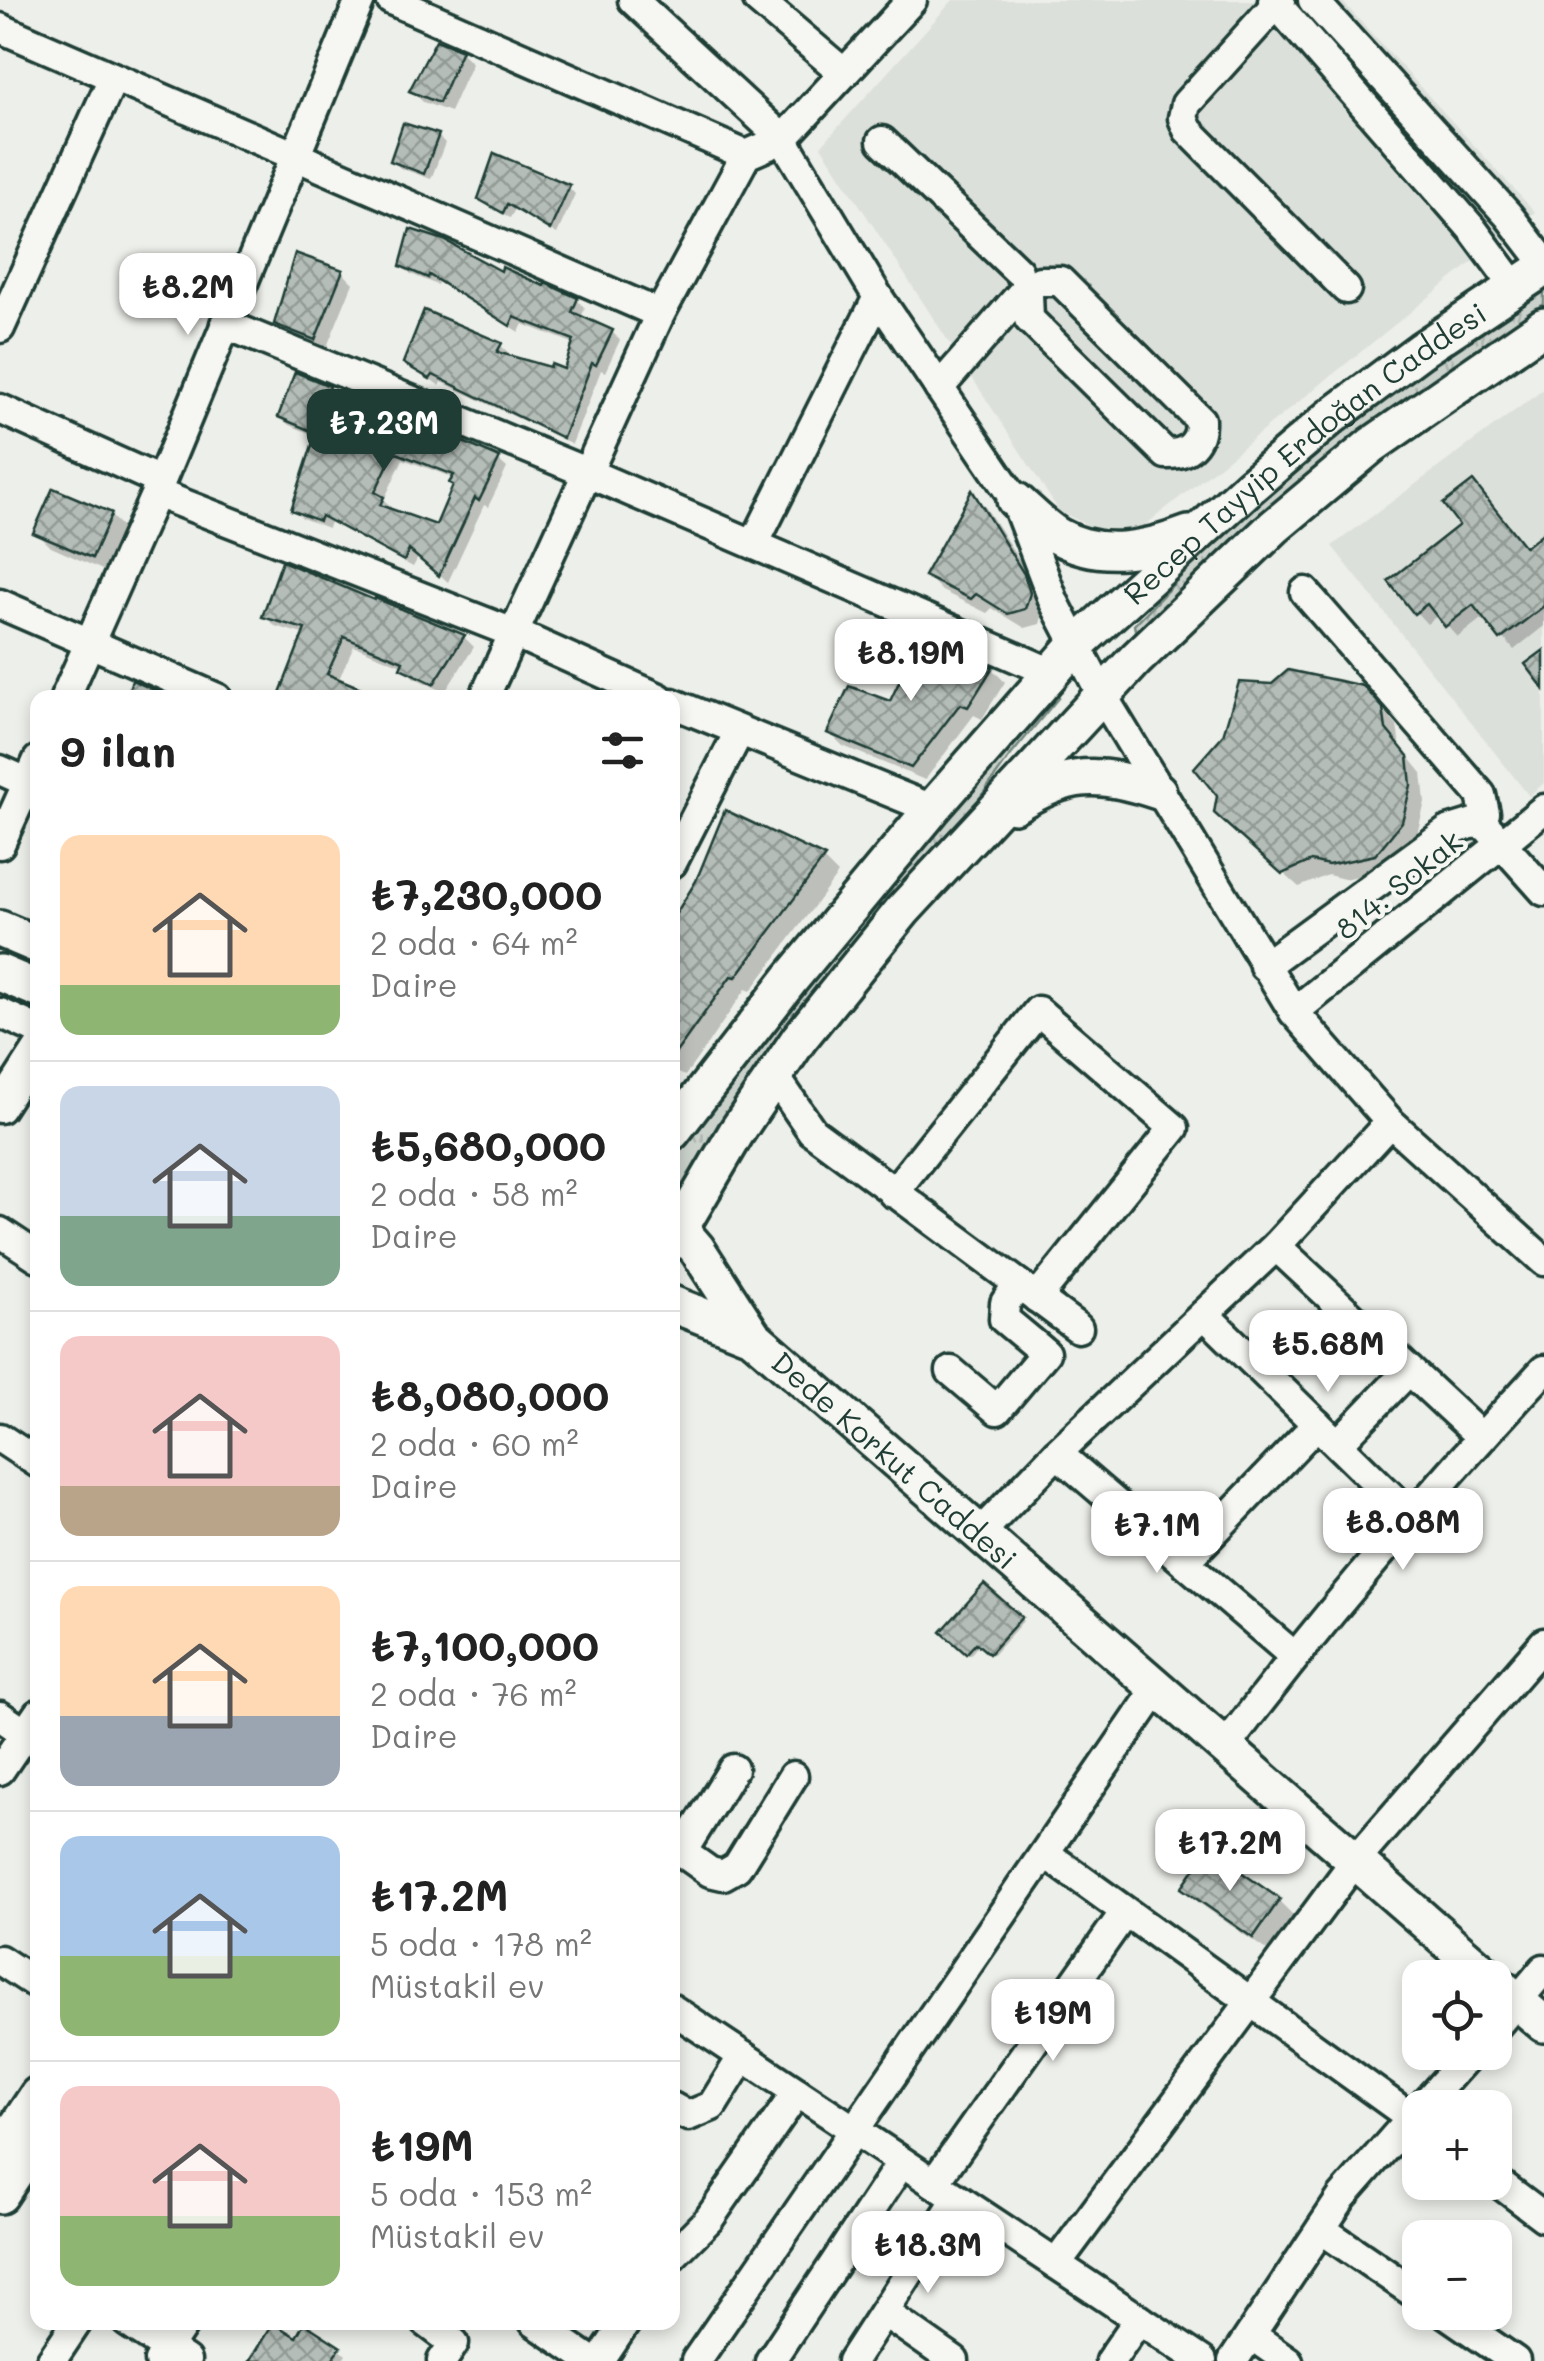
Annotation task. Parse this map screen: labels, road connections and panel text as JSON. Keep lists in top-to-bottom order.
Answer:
{
  "streets": {
    "main road": ["Recep Tayyip Erdoğan Caddesi", "Dede Korkut Caddesi"],
    "street": ["814. Sokak"]
  },
  "page": {
    "price": [
      "₺8.2M",
      "₺7.23M",
      "₺8.19M",
      "₺5.68M",
      "₺8.08M",
      "₺7.1M",
      "₺17.2M",
      "₺19M",
      "₺18.3M"
    ],
    "heading": "9 ilan",
    "list": [
      {
        "name": "₺7,230,000",
        "note": "2 oda · 64 m² · Daire"
      },
      {
        "name": "₺5,680,000",
        "note": "2 oda · 58 m² · Daire"
      },
      {
        "name": "₺8,080,000",
        "note": "2 oda · 60 m² · Daire"
      },
      {
        "name": "₺7,100,000",
        "note": "2 oda · 76 m² · Daire"
      },
      {
        "name": "₺17.2M",
        "note": "5 oda · 178 m² · Müstakil ev"
      },
      {
        "name": "₺19M",
        "note": "5 oda · 153 m² · Müstakil ev"
      }
    ],
    "map_buttons": ["+", "−"]
  }
}
